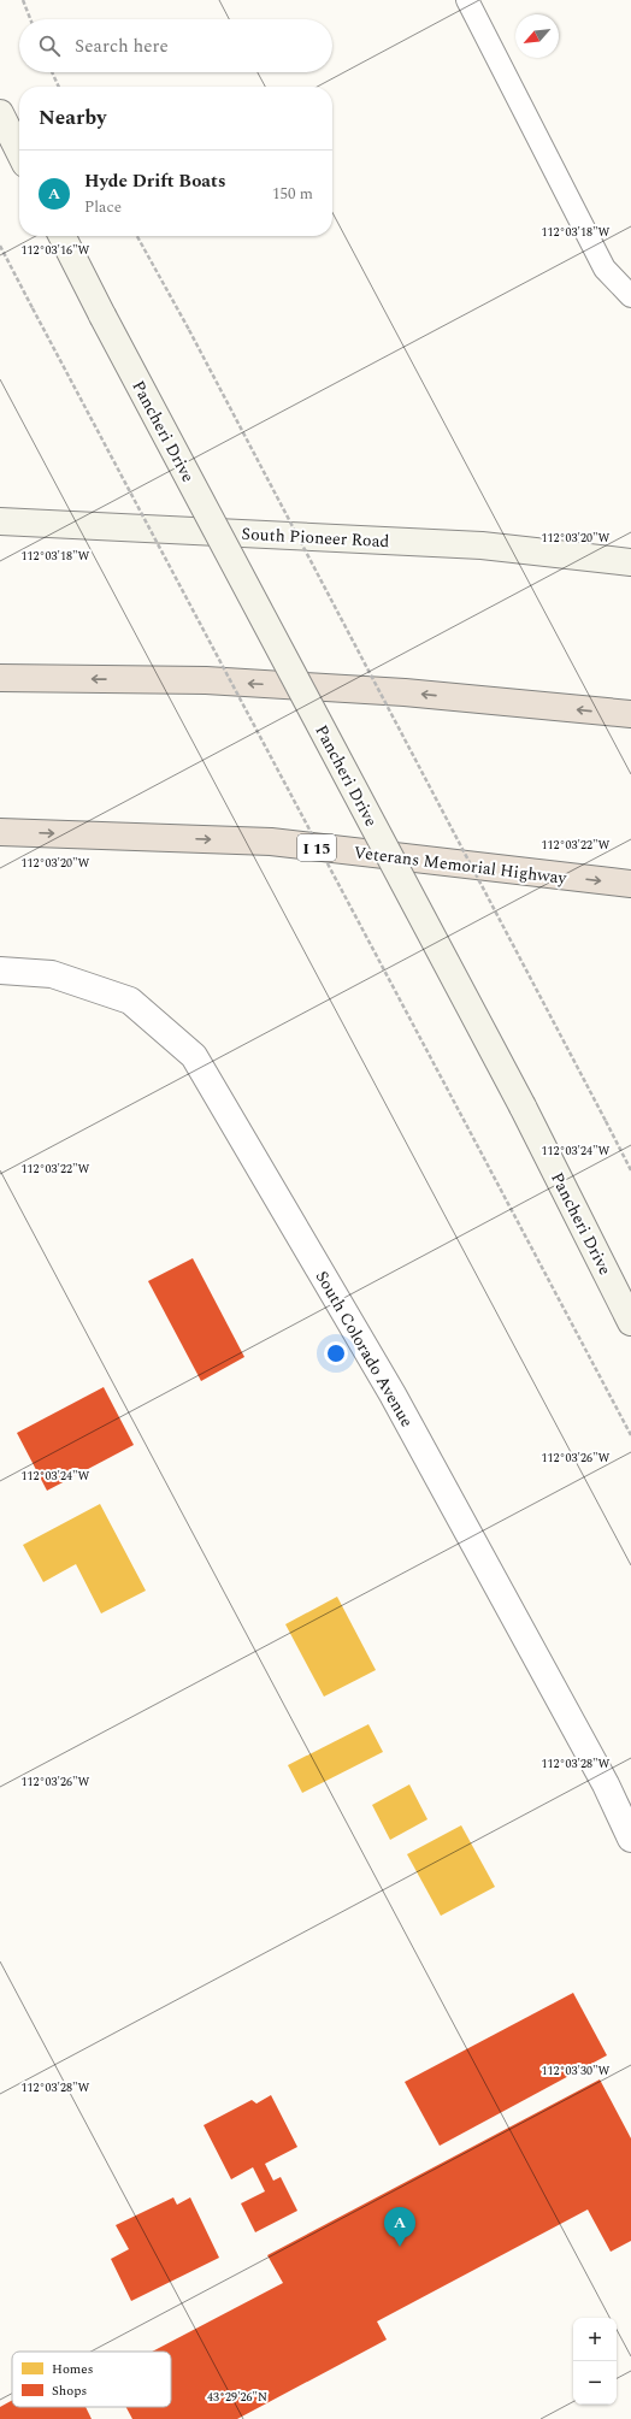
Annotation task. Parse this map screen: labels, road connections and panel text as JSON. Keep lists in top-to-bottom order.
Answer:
{
  "streets": {
    "highway": ["I 15", "Veterans Memorial Highway"],
    "main road": ["Pancheri Drive", "South Pioneer Road"],
    "street": ["South Colorado Avenue"]
  },
  "legend": ["Homes", "Shops"],
  "north": "bottom left",
  "page": {
    "search": "Search here",
    "heading": "Nearby",
    "list": [
      {
        "mark": "A",
        "name": "Hyde Drift Boats",
        "note": "Place",
        "value": "150 m"
      }
    ],
    "pins": "A",
    "map_buttons": ["+", "−"]
  },
  "coordinates": [
    "112°03'18\"W",
    "112°03'16\"W",
    "112°03'20\"W",
    "112°03'22\"W",
    "112°03'24\"W",
    "112°03'26\"W",
    "112°03'28\"W",
    "112°03'30\"W",
    "43°29'26\"N"
  ]
}
